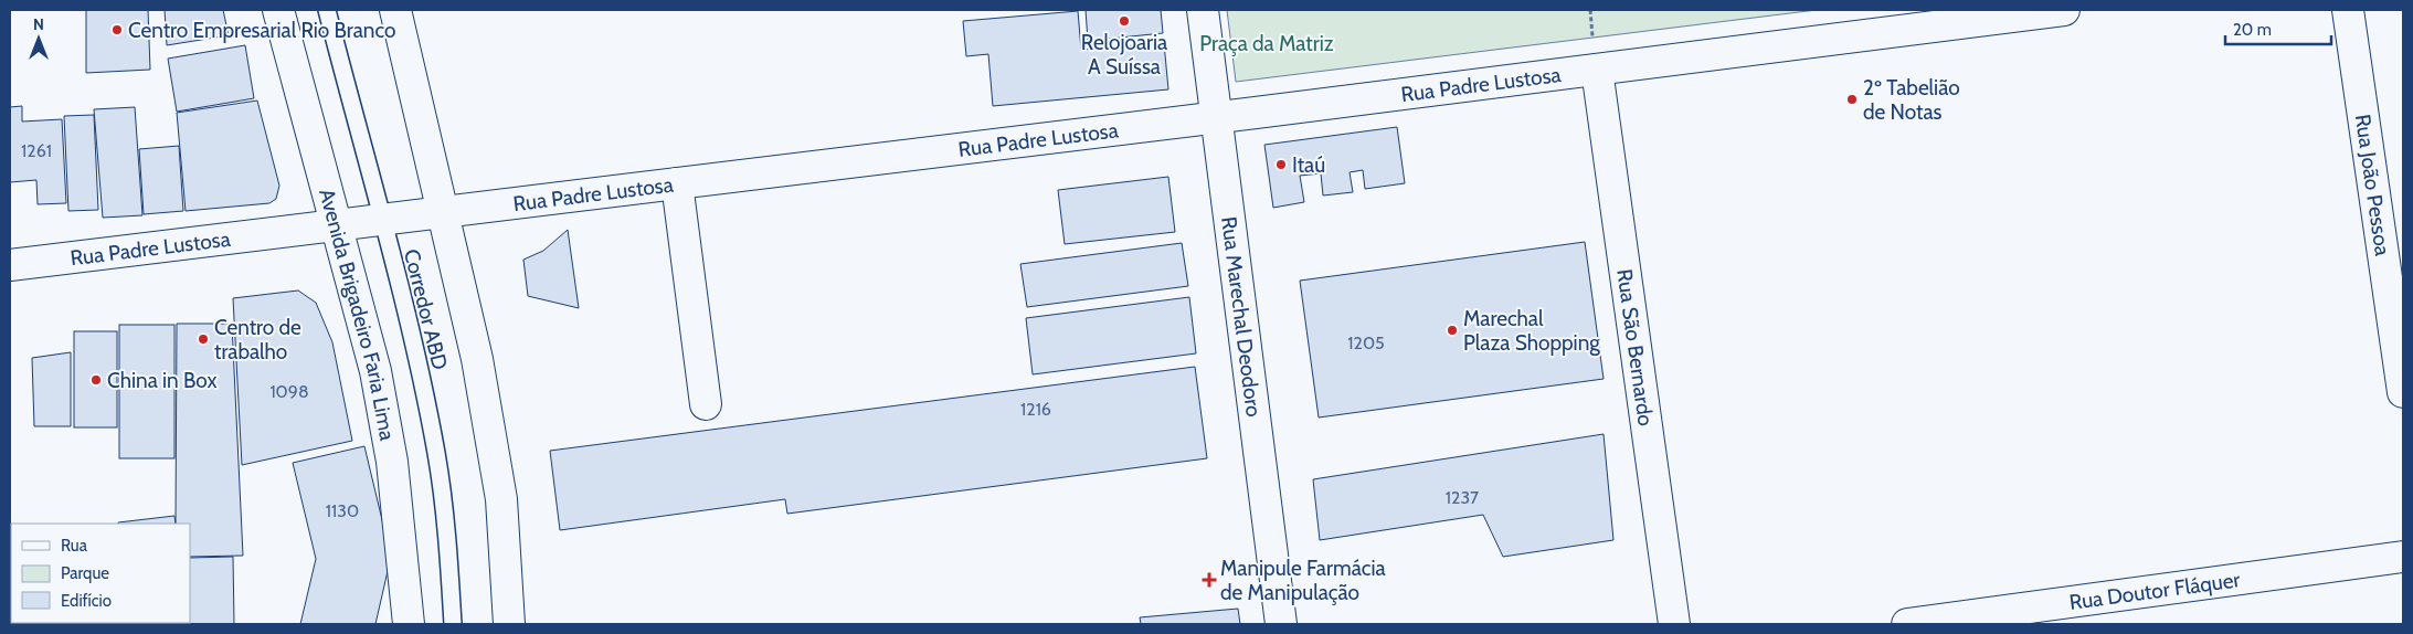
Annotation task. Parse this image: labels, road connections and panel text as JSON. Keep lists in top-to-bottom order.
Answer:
{
  "streets": {
    "street": [
      "Rua Padre Lustosa",
      "Rua João Pessoa",
      "Avenida Brigadeiro Faria Lima",
      "Rua Marechal Deodoro",
      "Rua São Bernardo",
      "Rua Doutor Fláquer"
    ],
    "lane": ["Corredor ABD"]
  },
  "crossings": [
    ["Rua Padre Lustosa", "Corredor ABD"],
    ["Rua Padre Lustosa", "Avenida Brigadeiro Faria Lima"],
    ["Rua Padre Lustosa", "Rua Marechal Deodoro"],
    ["Rua Padre Lustosa", "Rua São Bernardo"]
  ],
  "parks": ["Praça da Matriz"],
  "places": {
    "other": [
      "Relojoaria A Suíssa",
      "Centro Empresarial Rio Branco",
      "2º Tabelião de Notas",
      "Itaú",
      "Marechal Plaza Shopping",
      "Centro de trabalho",
      "China in Box"
    ],
    "health": ["Manipule Farmácia de Manipulação"]
  },
  "house_numbers": [
    "1261",
    "1205",
    "1098",
    "1216",
    "1237",
    "1130"
  ],
  "legend": ["Rua", "Parque", "Edifício"],
  "scale_bar": "20 m",
  "north": "top"
}
